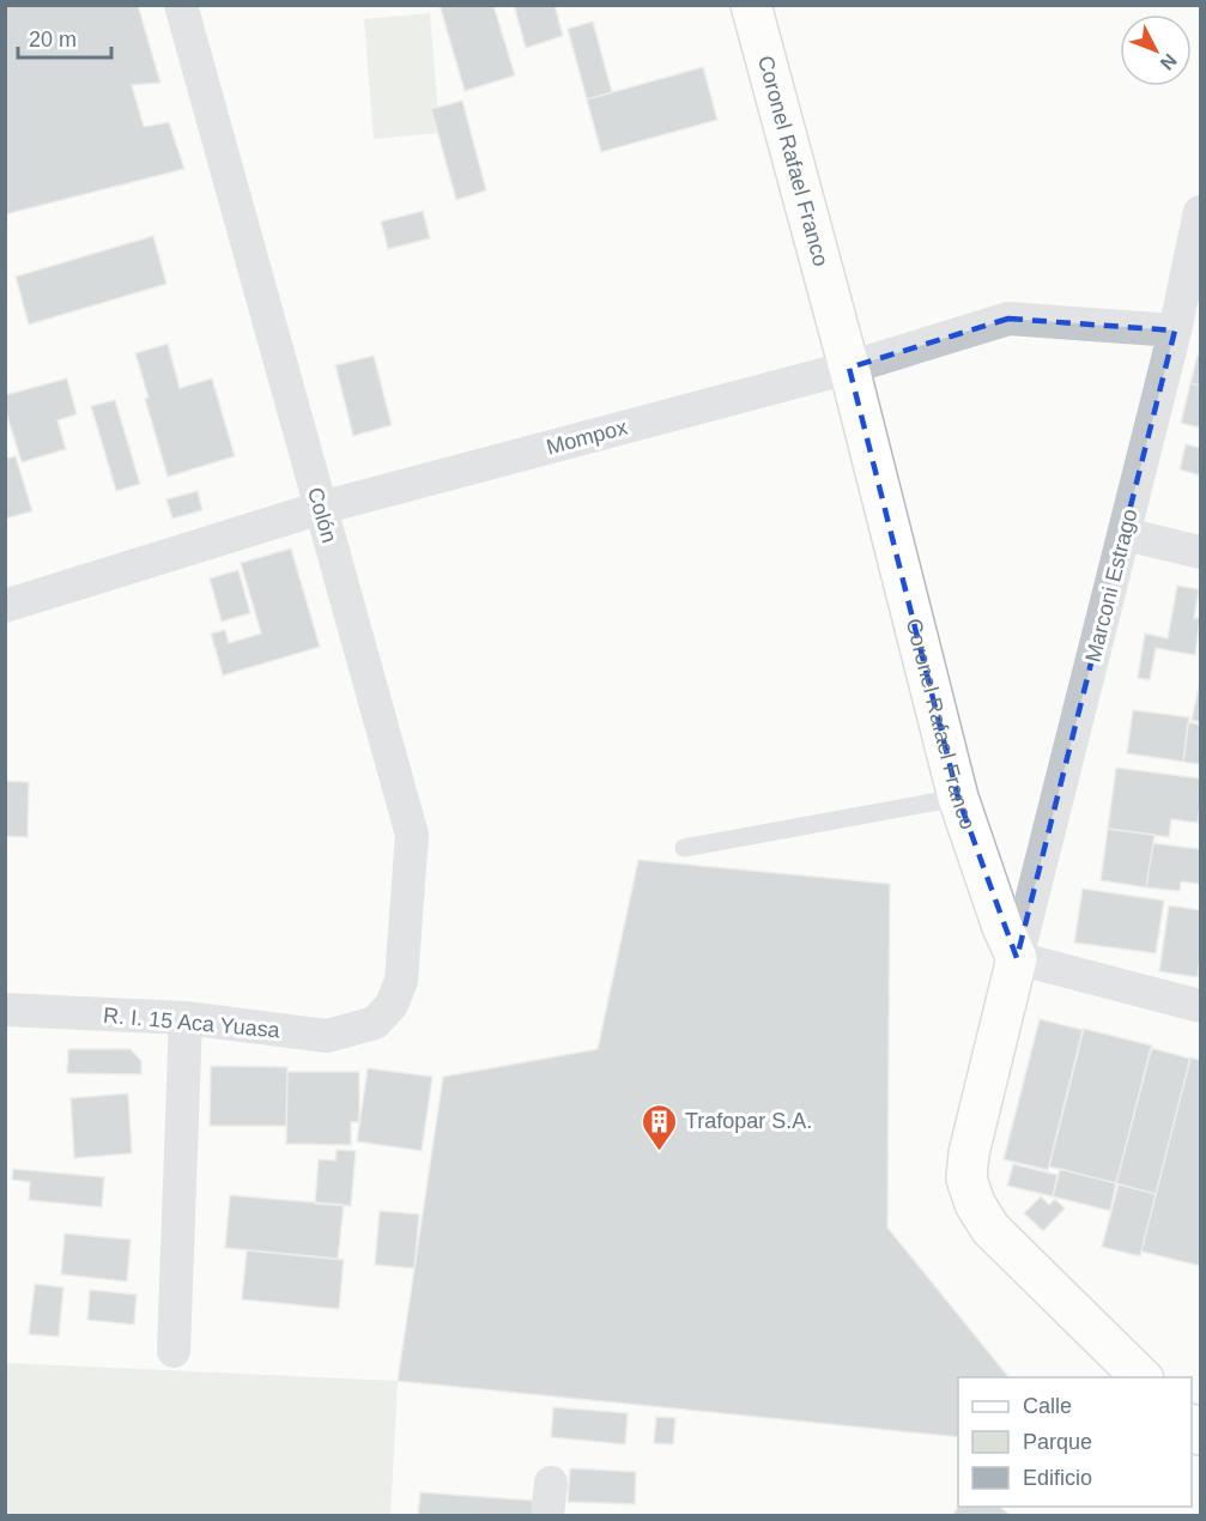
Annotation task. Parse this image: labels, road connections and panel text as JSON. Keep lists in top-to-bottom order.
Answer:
{
  "streets": {
    "street": [
      "Coronel Rafael Franco",
      "Mompox",
      "Colón",
      "Marconi Estrago",
      "R. I. 15 Aca Yuasa"
    ]
  },
  "crossings": [
    ["Coronel Rafael Franco", "Mompox"],
    ["Coronel Rafael Franco", "Marconi Estrago"],
    ["Mompox", "Colón"],
    ["Mompox", "Marconi Estrago"],
    ["Colón", "R. I. 15 Aca Yuasa"]
  ],
  "places": {
    "building": ["Trafopar S.A."]
  },
  "legend": ["Calle", "Parque", "Edificio"],
  "scale_bar": "20 m",
  "north": "bottom right"
}
